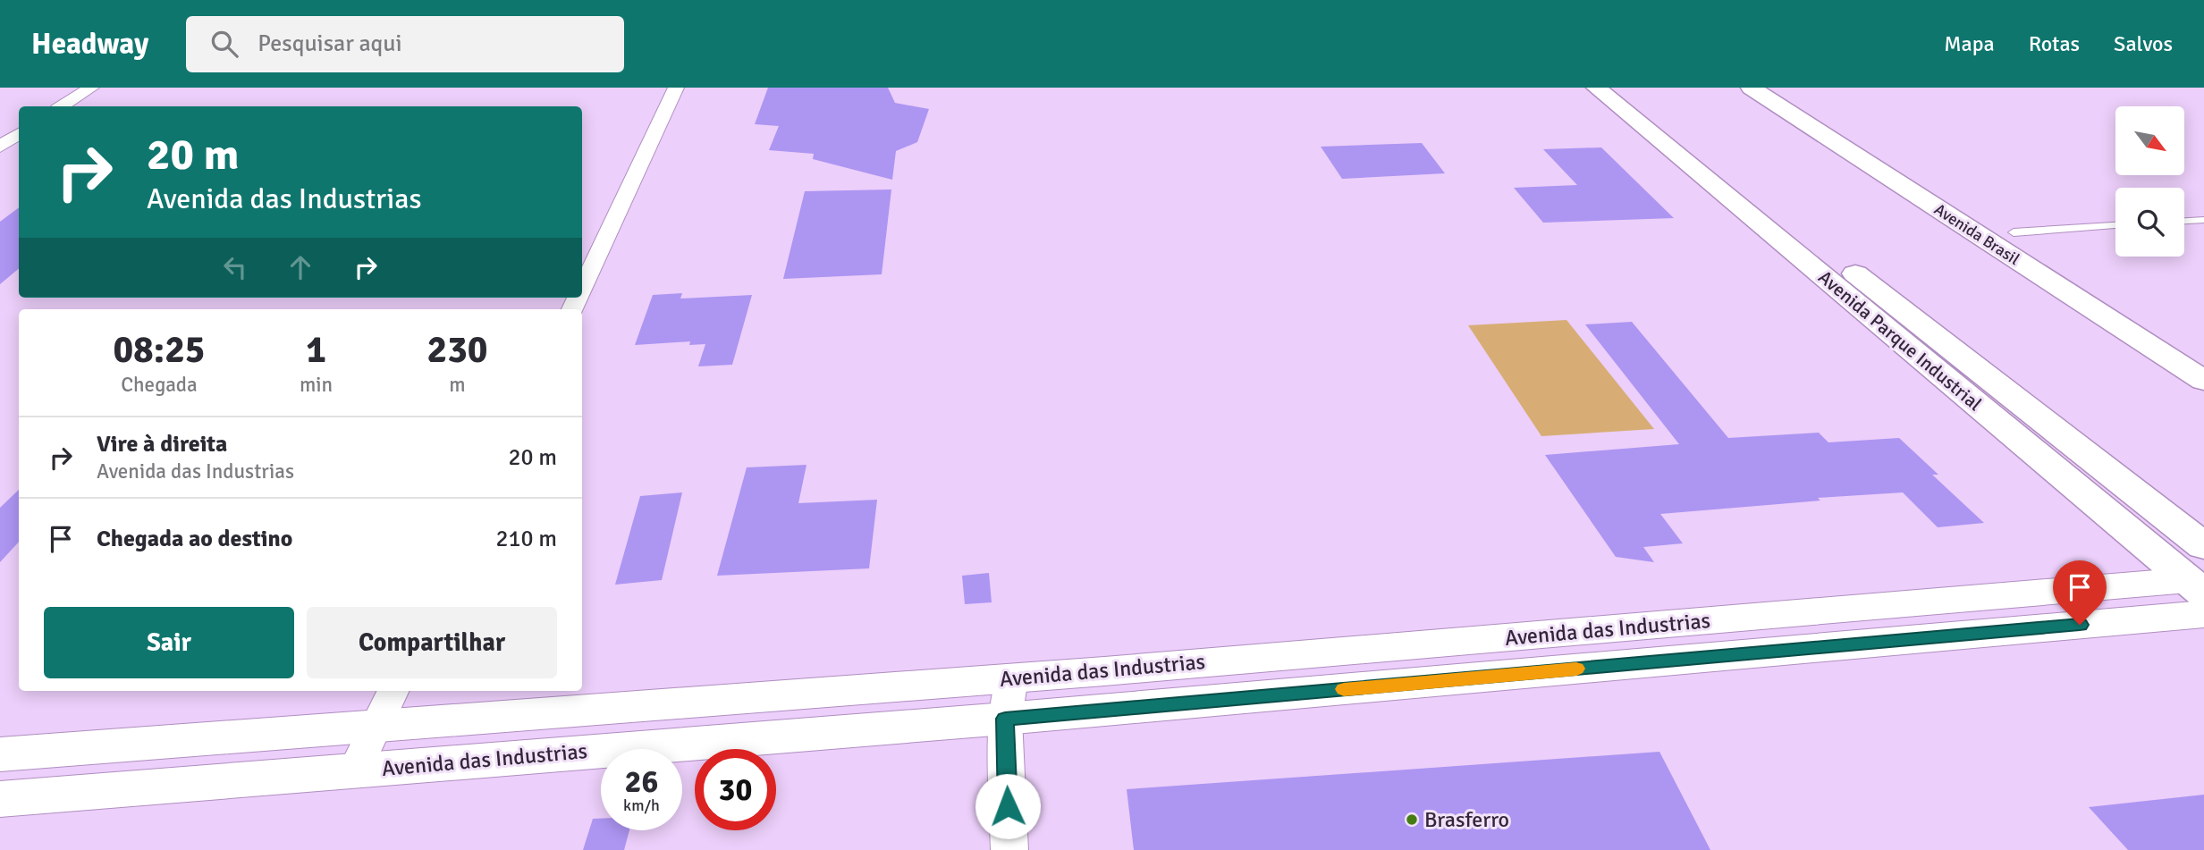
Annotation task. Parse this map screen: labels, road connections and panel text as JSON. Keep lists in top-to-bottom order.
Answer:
{
  "streets": {
    "main road": ["Avenida Brasil", "Avenida Parque Industrial"],
    "street": ["Avenida das Industrias"]
  },
  "crossings": [
    ["Avenida Parque Industrial", "Avenida das Industrias"]
  ],
  "places": ["Brasferro"],
  "north": "bottom right",
  "page": {
    "header": "Headway",
    "search": "Pesquisar aqui",
    "nav": ["Mapa", "Rotas", "Salvos"],
    "turn": ["20 m", "Avenida das Industrias"],
    "eta": [
      "08:25",
      "Chegada",
      "1",
      "min",
      "230",
      "m"
    ],
    "list": [
      {
        "name": "Vire à direita",
        "note": "Avenida das Industrias",
        "value": "20 m"
      },
      {
        "name": "Chegada ao destino",
        "value": "210 m"
      }
    ],
    "buttons": ["Sair", "Compartilhar"],
    "speed": "26 km/h",
    "limit": "30"
  }
}
